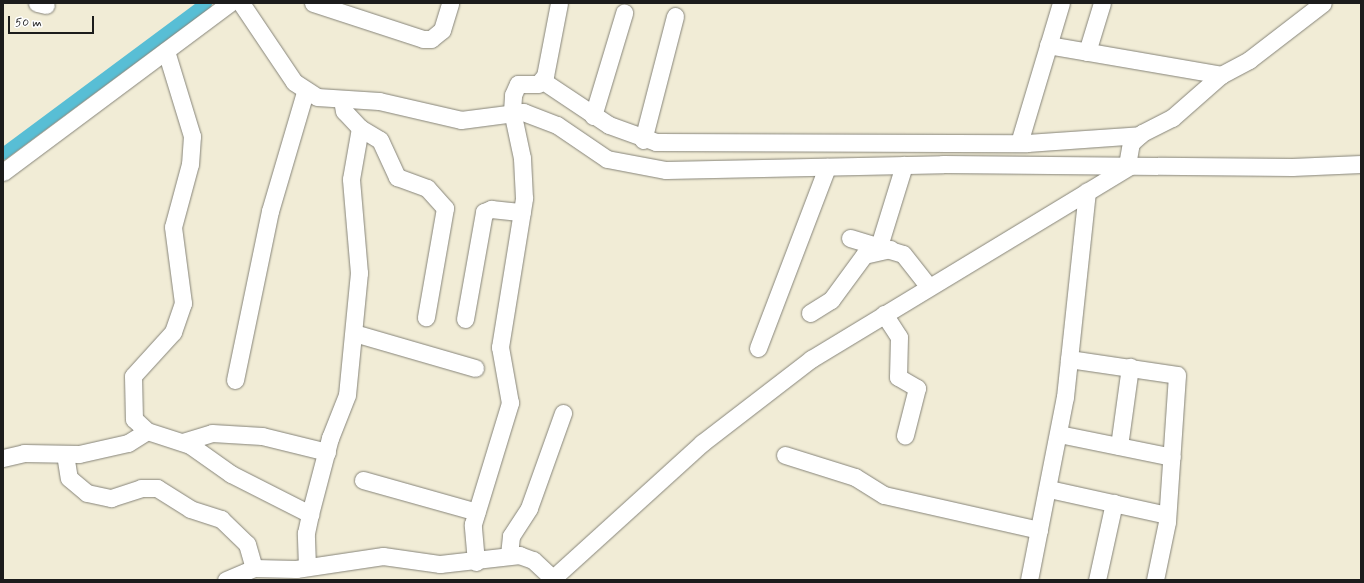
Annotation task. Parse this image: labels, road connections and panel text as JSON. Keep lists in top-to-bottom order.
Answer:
{
  "scale_bar": "50 m"
}
